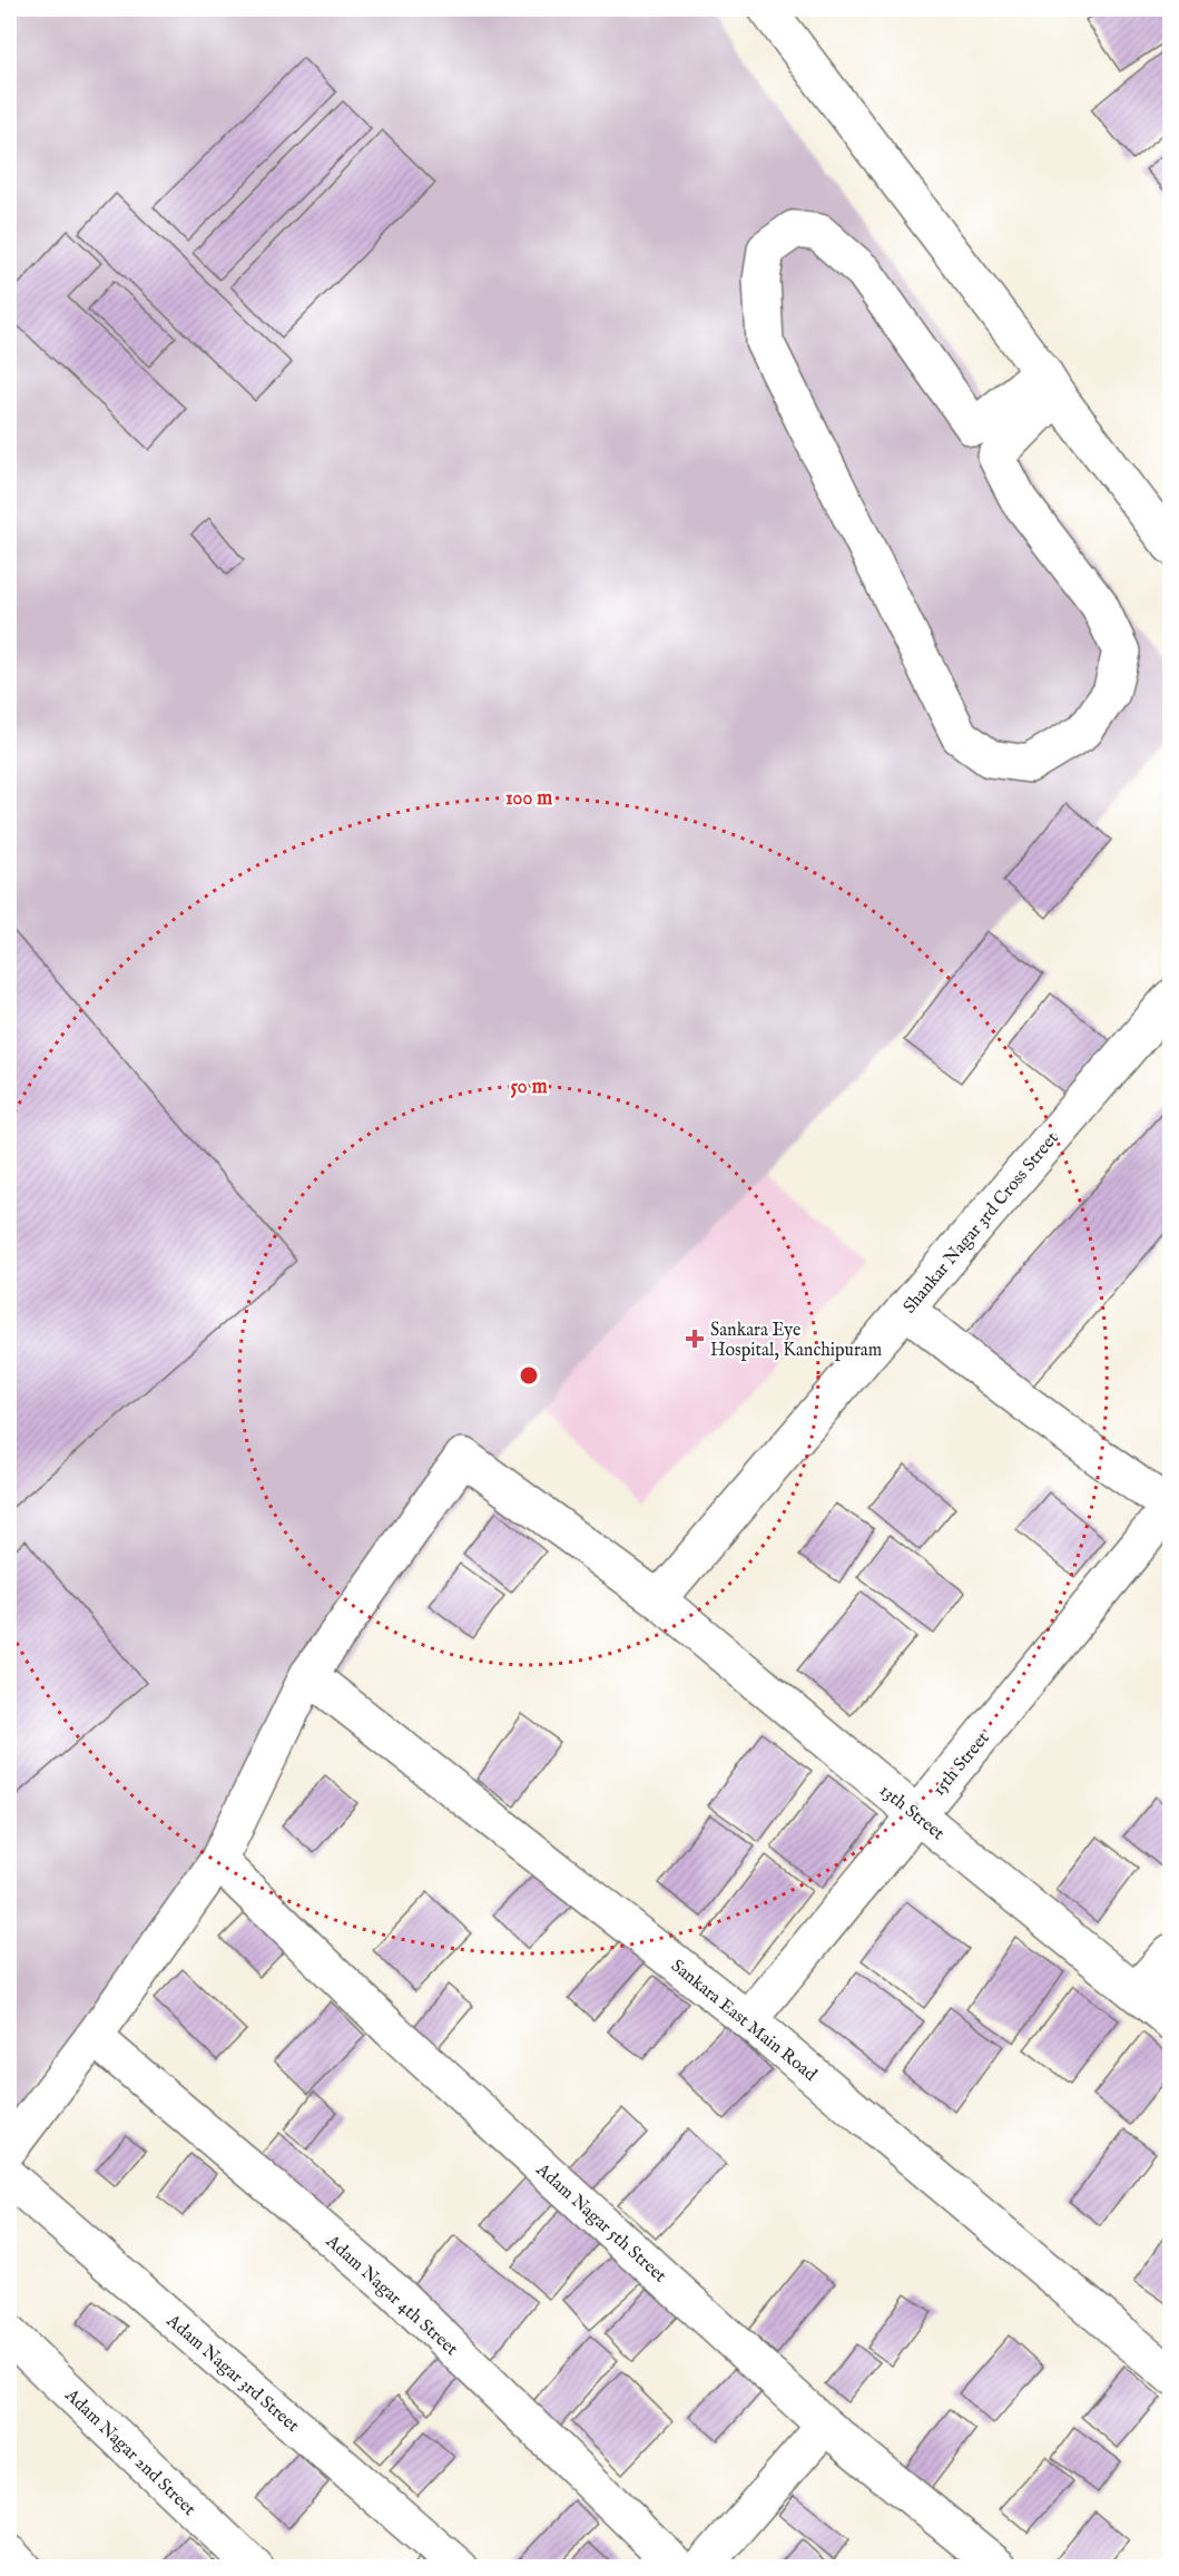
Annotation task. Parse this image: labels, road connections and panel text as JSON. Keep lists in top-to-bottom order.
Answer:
{
  "streets": {
    "street": [
      "Shankar Nagar 3rd Cross Street",
      "15th Street",
      "13th Street",
      "Sankara East Main Road",
      "Adam Nagar 5th Street",
      "Adam Nagar 4th Street",
      "Adam Nagar 3rd Street",
      "Adam Nagar 2nd Street"
    ]
  },
  "crossings": [
    ["Shankar Nagar 3rd Cross Street", "13th Street"],
    ["15th Street", "13th Street"],
    ["15th Street", "Sankara East Main Road"],
    ["13th Street", "Sankara East Main Road"]
  ],
  "places": {
    "health": ["Sankara Eye Hospital, Kanchipuram"]
  },
  "rings": ["100 m", "50 m"]
}
